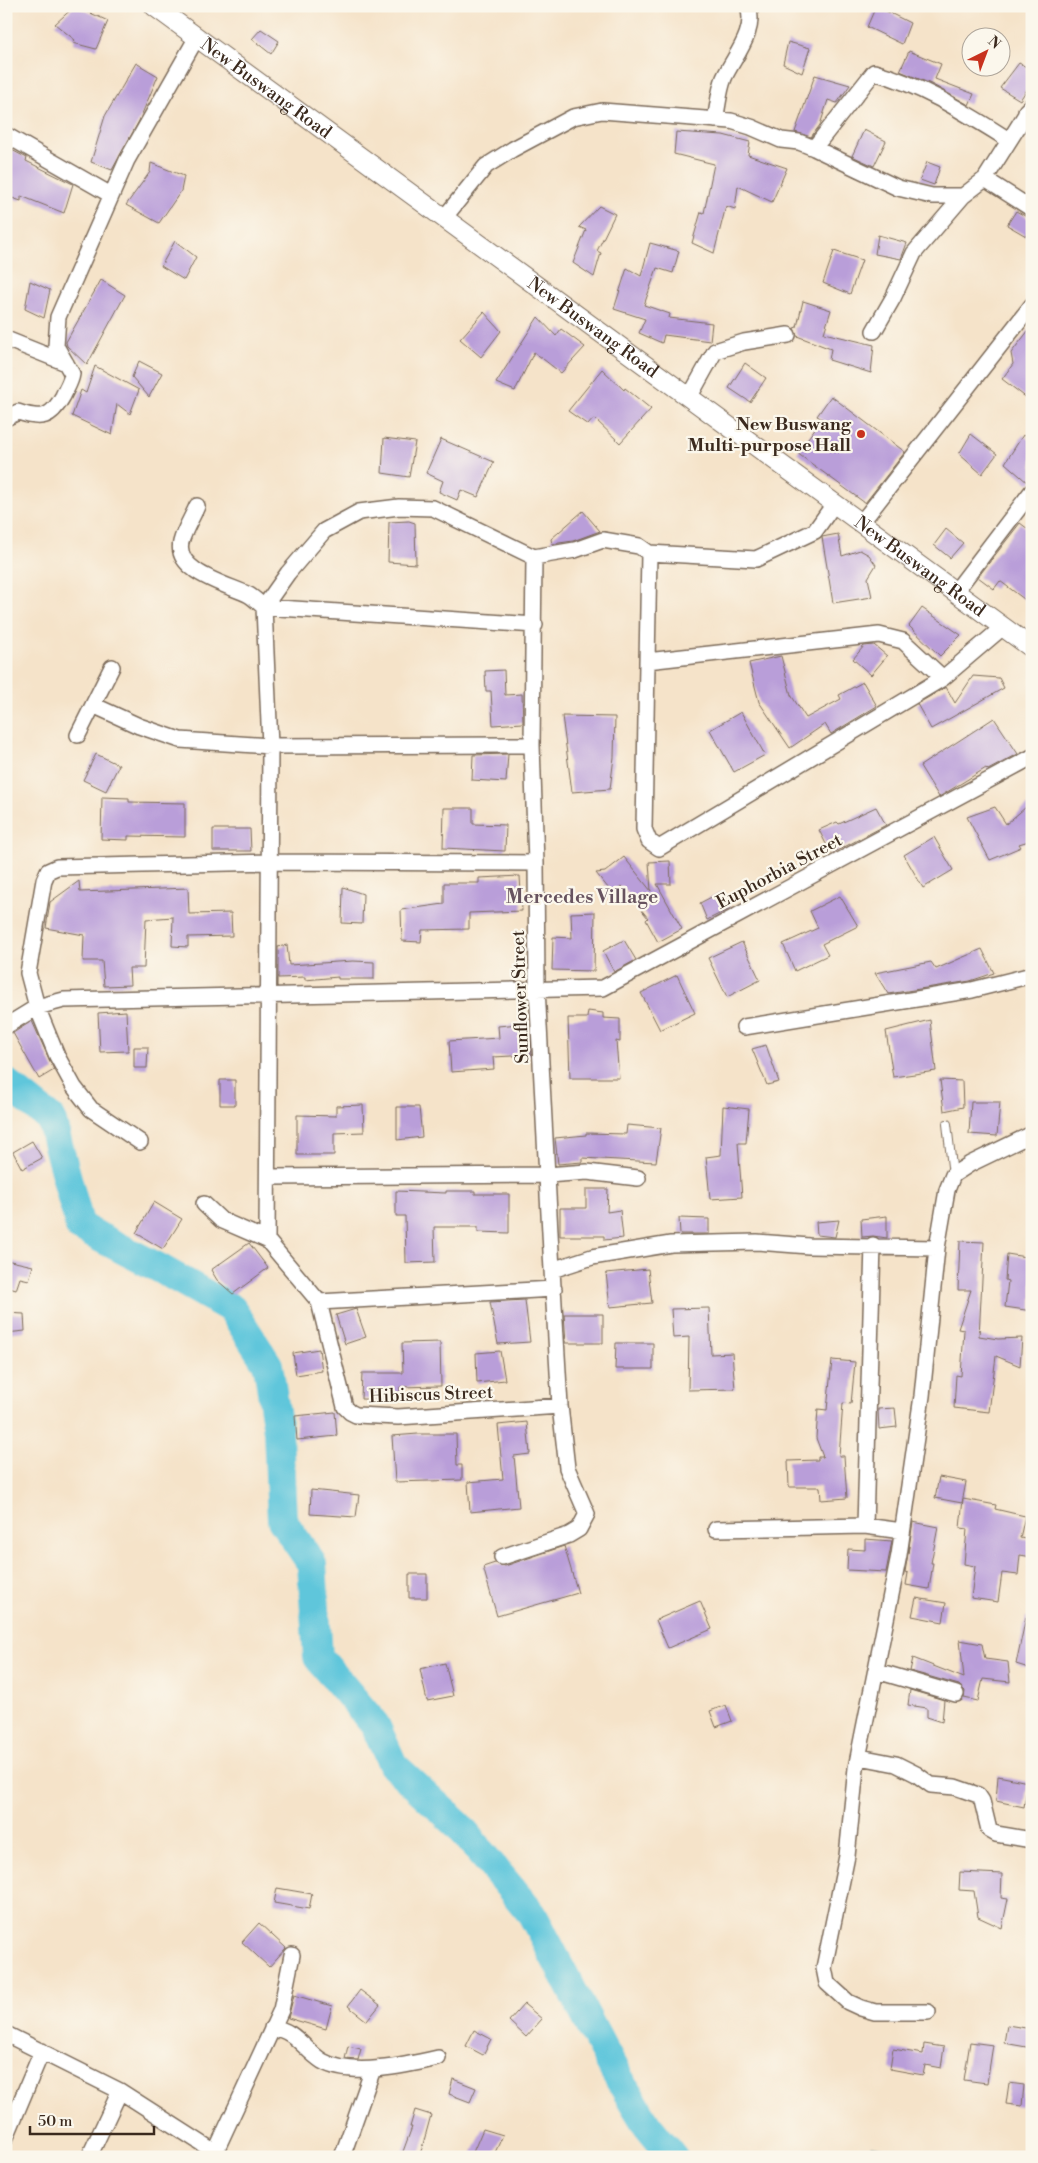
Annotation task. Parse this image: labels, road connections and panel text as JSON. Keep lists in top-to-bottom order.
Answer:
{
  "streets": {
    "street": [
      "New Buswang Road",
      "Euphorbia Street",
      "Sunflower Street",
      "Hibiscus Street"
    ]
  },
  "crossings": [
    ["Euphorbia Street", "Sunflower Street"],
    ["Sunflower Street", "Hibiscus Street"]
  ],
  "districts": ["Mercedes Village"],
  "places": ["New Buswang Multi-purpose Hall"],
  "scale_bar": "50 m",
  "north": "top right"
}
